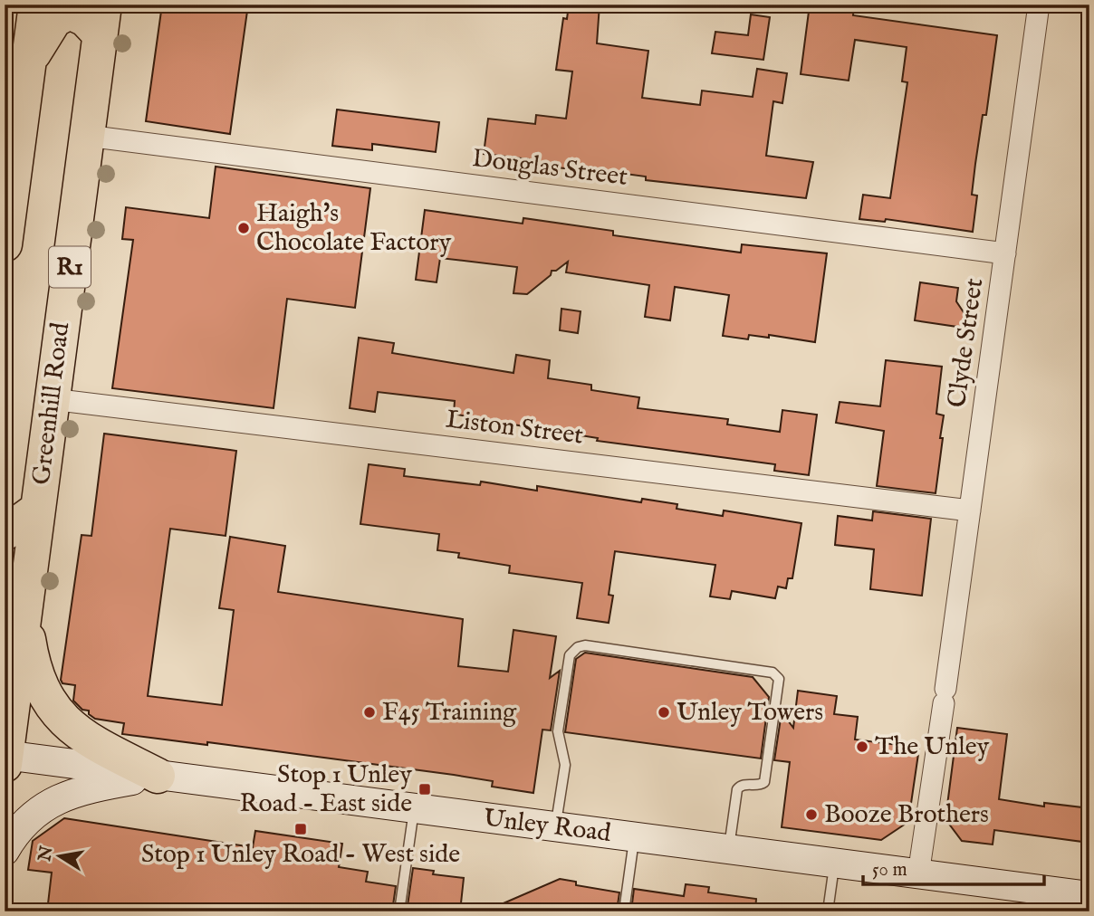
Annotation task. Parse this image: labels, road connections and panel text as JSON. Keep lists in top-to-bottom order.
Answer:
{
  "streets": {
    "highway": ["R1", "Greenhill Road"],
    "main road": ["Unley Road"],
    "street": ["Douglas Street", "Clyde Street", "Liston Street"]
  },
  "crossings": [
    ["Douglas Street", "Clyde Street"],
    ["Douglas Street", "Greenhill Road"],
    ["Clyde Street", "Liston Street"],
    ["Clyde Street", "Unley Road"],
    ["Greenhill Road", "Liston Street"],
    ["Greenhill Road", "Unley Road"]
  ],
  "places": {
    "other": [
      "Haigh's Chocolate Factory",
      "F45 Training",
      "Unley Towers",
      "The Unley",
      "Booze Brothers"
    ],
    "transit": ["Stop 1 Unley Road - East side", "Stop 1 Unley Road - West side"]
  },
  "scale_bar": "50 m",
  "north": "left"
}
